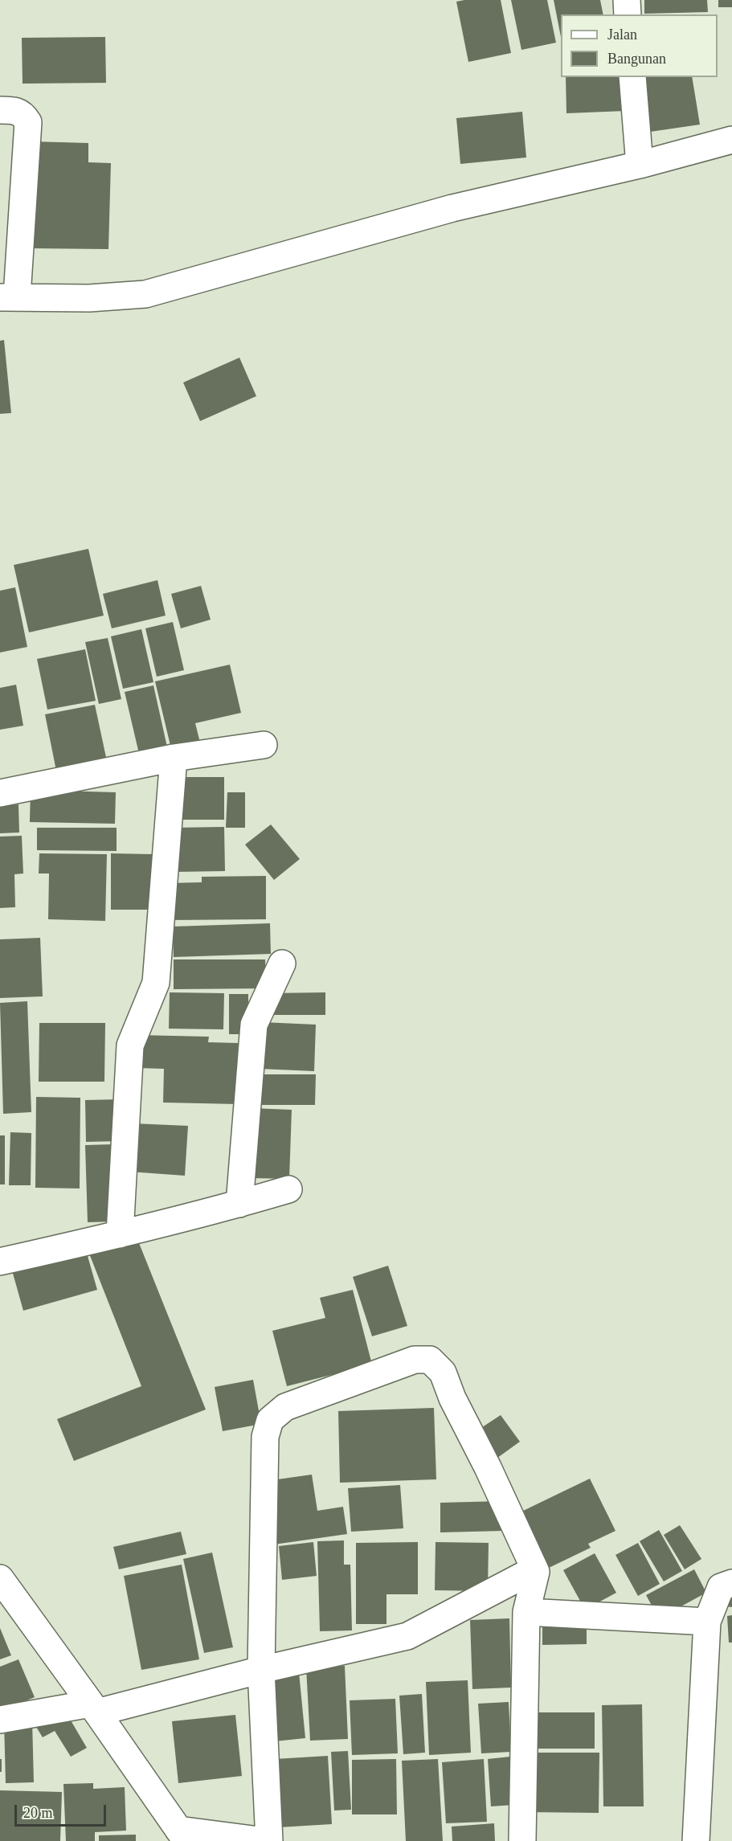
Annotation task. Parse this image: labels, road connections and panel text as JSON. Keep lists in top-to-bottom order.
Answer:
{
  "legend": ["Jalan", "Bangunan"],
  "scale_bar": "20 m"
}
